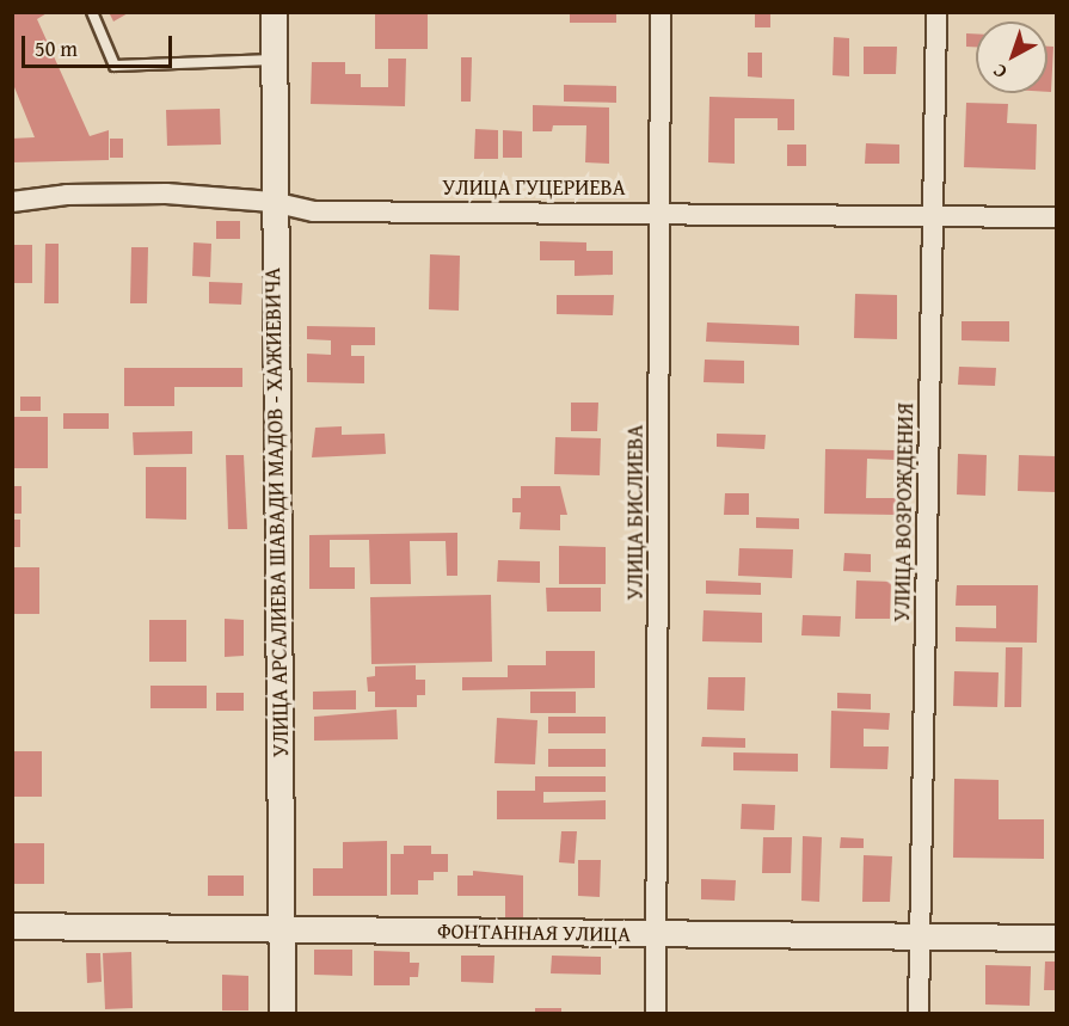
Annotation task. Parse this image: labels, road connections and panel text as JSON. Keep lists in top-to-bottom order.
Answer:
{
  "streets": {
    "street": [
      "УЛИЦА ГУЦЕРИЕВА",
      "УЛИЦА АРСАЛИЕВА ШАВАДИ МАДОВ - ХАЖИЕВИЧА",
      "УЛИЦА БИСЛИЕВА",
      "УЛИЦА ВОЗРОЖДЕНИЯ",
      "ФОНТАННАЯ УЛИЦА"
    ]
  },
  "crossings": [
    ["УЛИЦА ГУЦЕРИЕВА", "УЛИЦА АРСАЛИЕВА ШАВАДИ МАДОВ - ХАЖИЕВИЧА"],
    ["УЛИЦА ГУЦЕРИЕВА", "УЛИЦА БИСЛИЕВА"],
    ["УЛИЦА ГУЦЕРИЕВА", "УЛИЦА ВОЗРОЖДЕНИЯ"],
    ["УЛИЦА АРСАЛИЕВА ШАВАДИ МАДОВ - ХАЖИЕВИЧА", "ФОНТАННАЯ УЛИЦА"],
    ["УЛИЦА БИСЛИЕВА", "ФОНТАННАЯ УЛИЦА"],
    ["УЛИЦА ВОЗРОЖДЕНИЯ", "ФОНТАННАЯ УЛИЦА"]
  ],
  "scale_bar": "50 m",
  "north": "bottom left"
}
